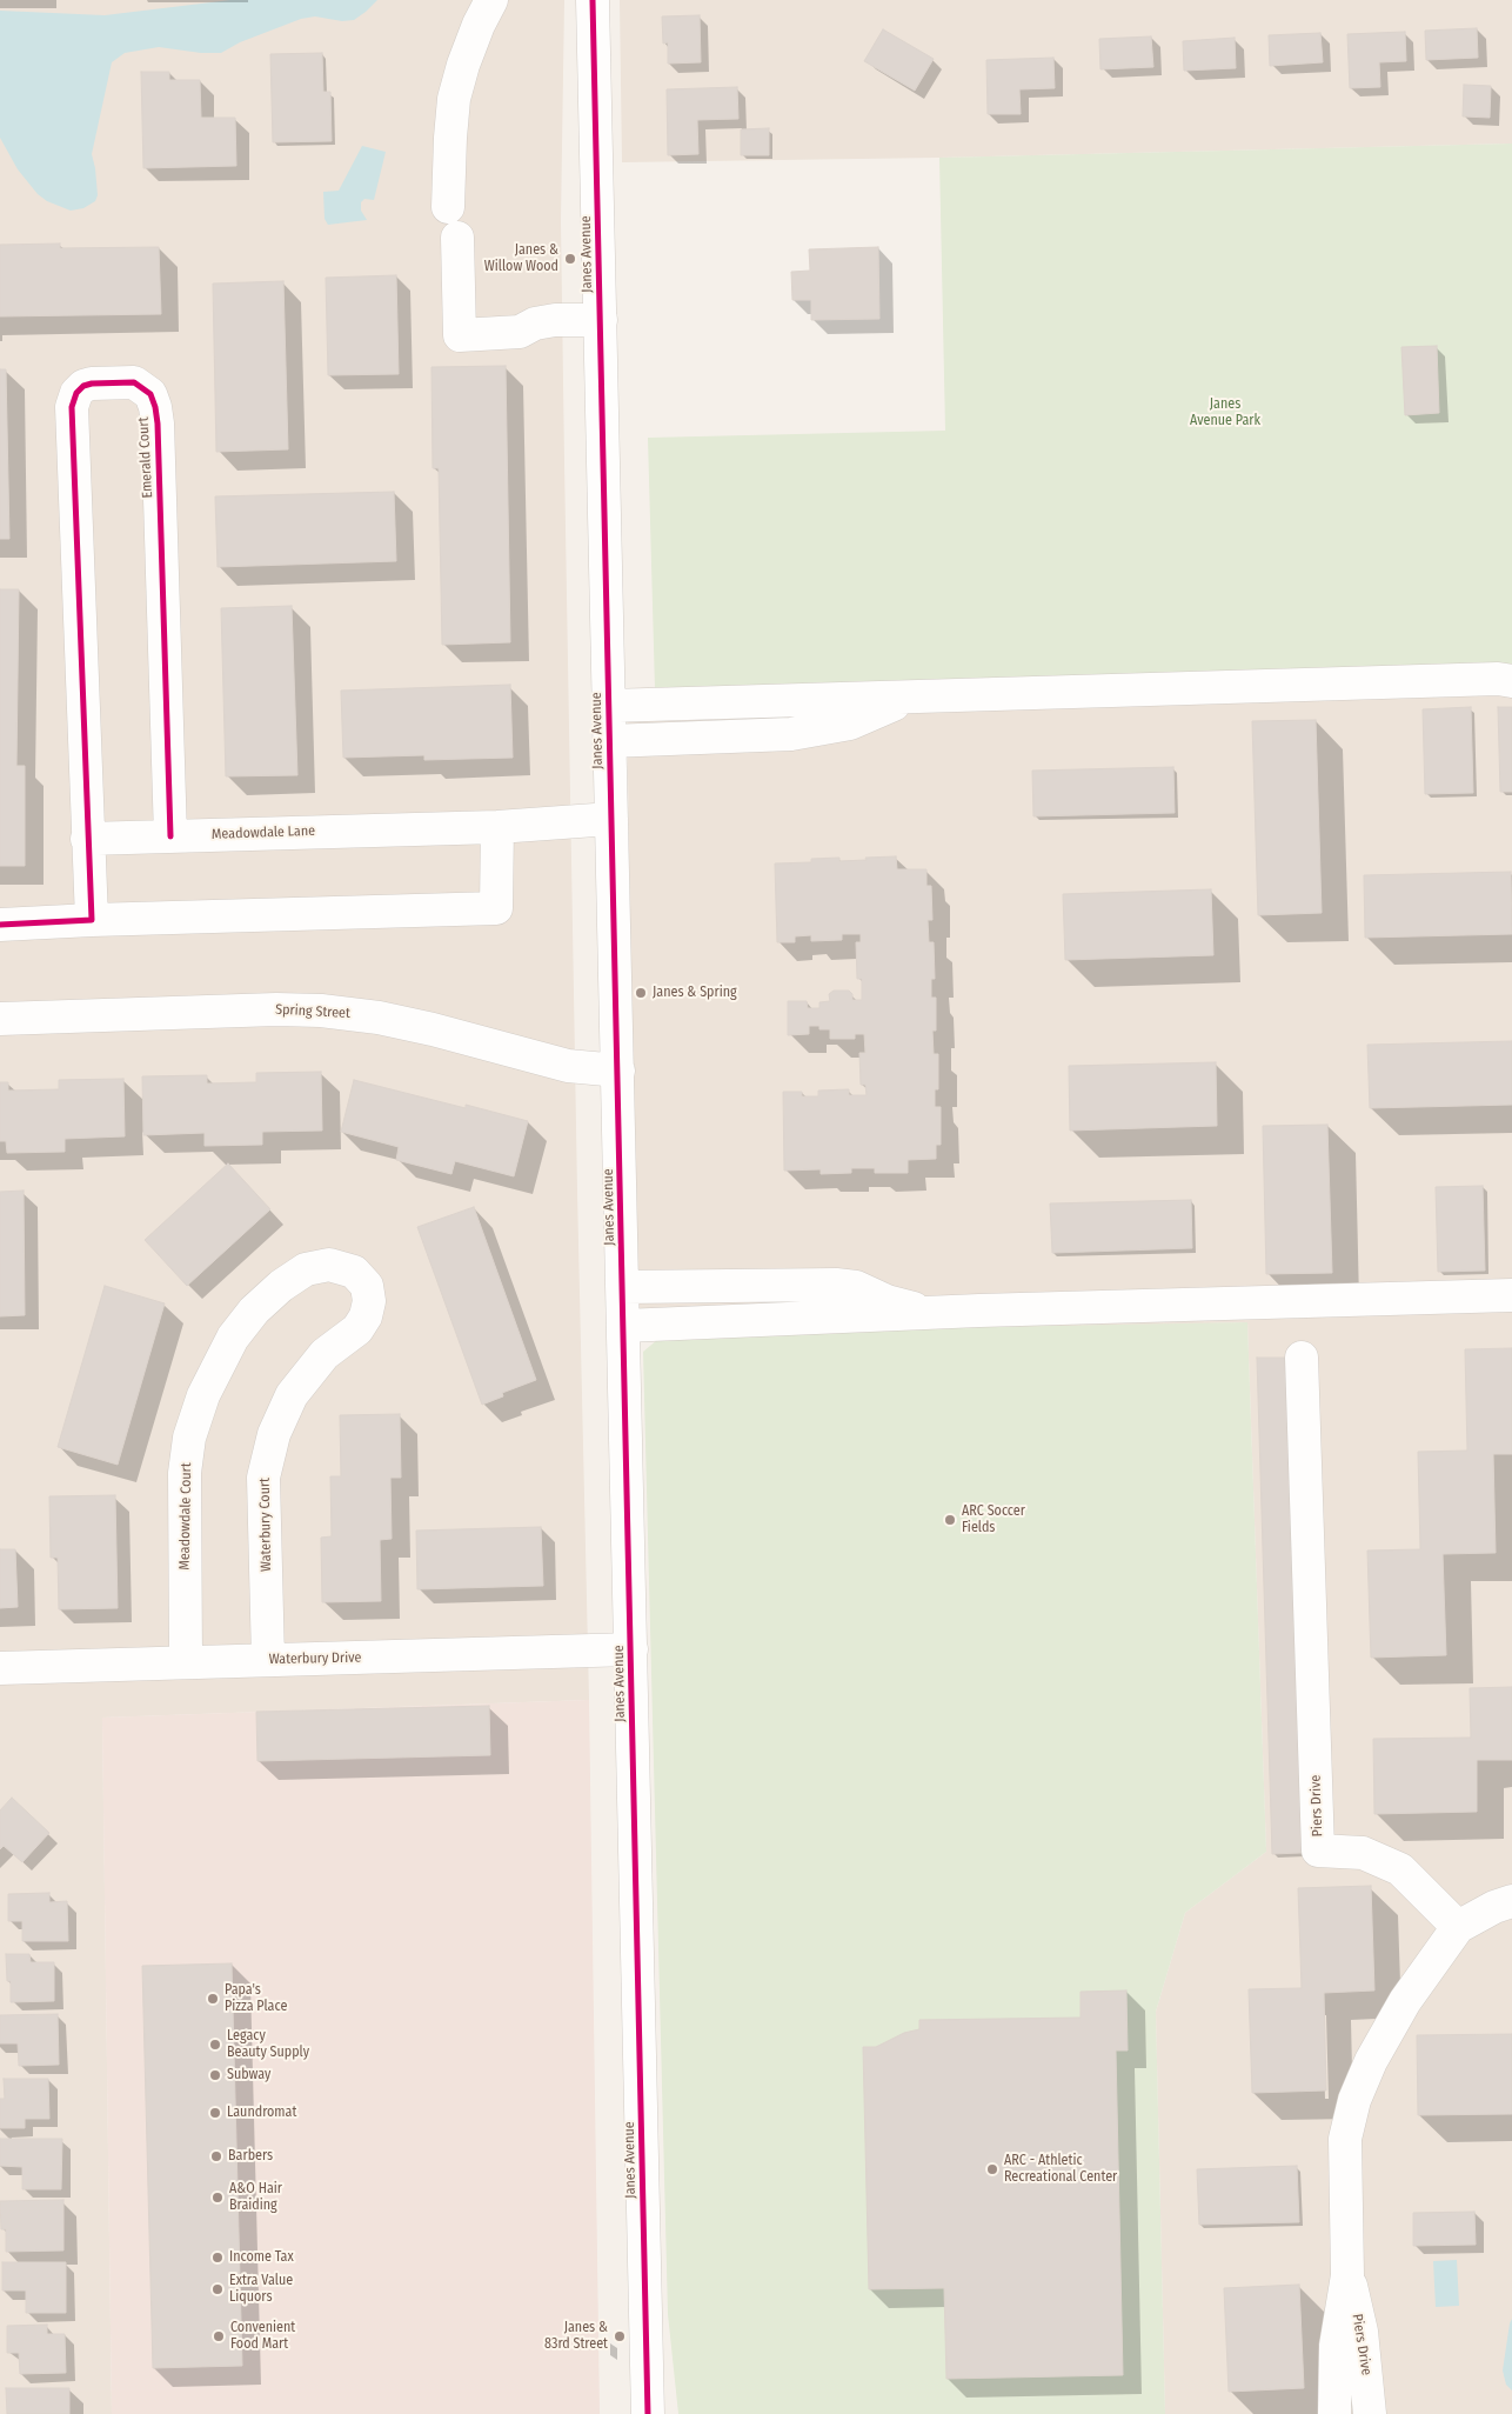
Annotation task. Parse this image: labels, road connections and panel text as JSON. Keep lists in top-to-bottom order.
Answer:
{
  "streets": {
    "street": [
      "Janes Avenue",
      "Emerald Court",
      "Meadowdale Lane",
      "Spring Street",
      "Meadowdale Court",
      "Waterbury Court",
      "Waterbury Drive",
      "Piers Drive"
    ]
  },
  "crossings": [
    ["Janes Avenue", "Meadowdale Lane"],
    ["Janes Avenue", "Spring Street"],
    ["Janes Avenue", "Waterbury Drive"],
    ["Emerald Court", "Meadowdale Lane"],
    ["Meadowdale Court", "Waterbury Court"],
    ["Meadowdale Court", "Waterbury Drive"],
    ["Waterbury Court", "Waterbury Drive"]
  ],
  "parks": ["Janes Avenue Park"],
  "places": [
    "Janes & Willow Wood",
    "Janes & Spring",
    "ARC Soccer Fields",
    "Papa's Pizza Place",
    "Legacy Beauty Supply",
    "Subway",
    "Laundromat",
    "Barbers",
    "ARC - Athletic Recreational Center",
    "A&O Hair Braiding",
    "Income Tax",
    "Extra Value Liquors",
    "Convenient Food Mart",
    "Janes & 83rd Street"
  ]
}
